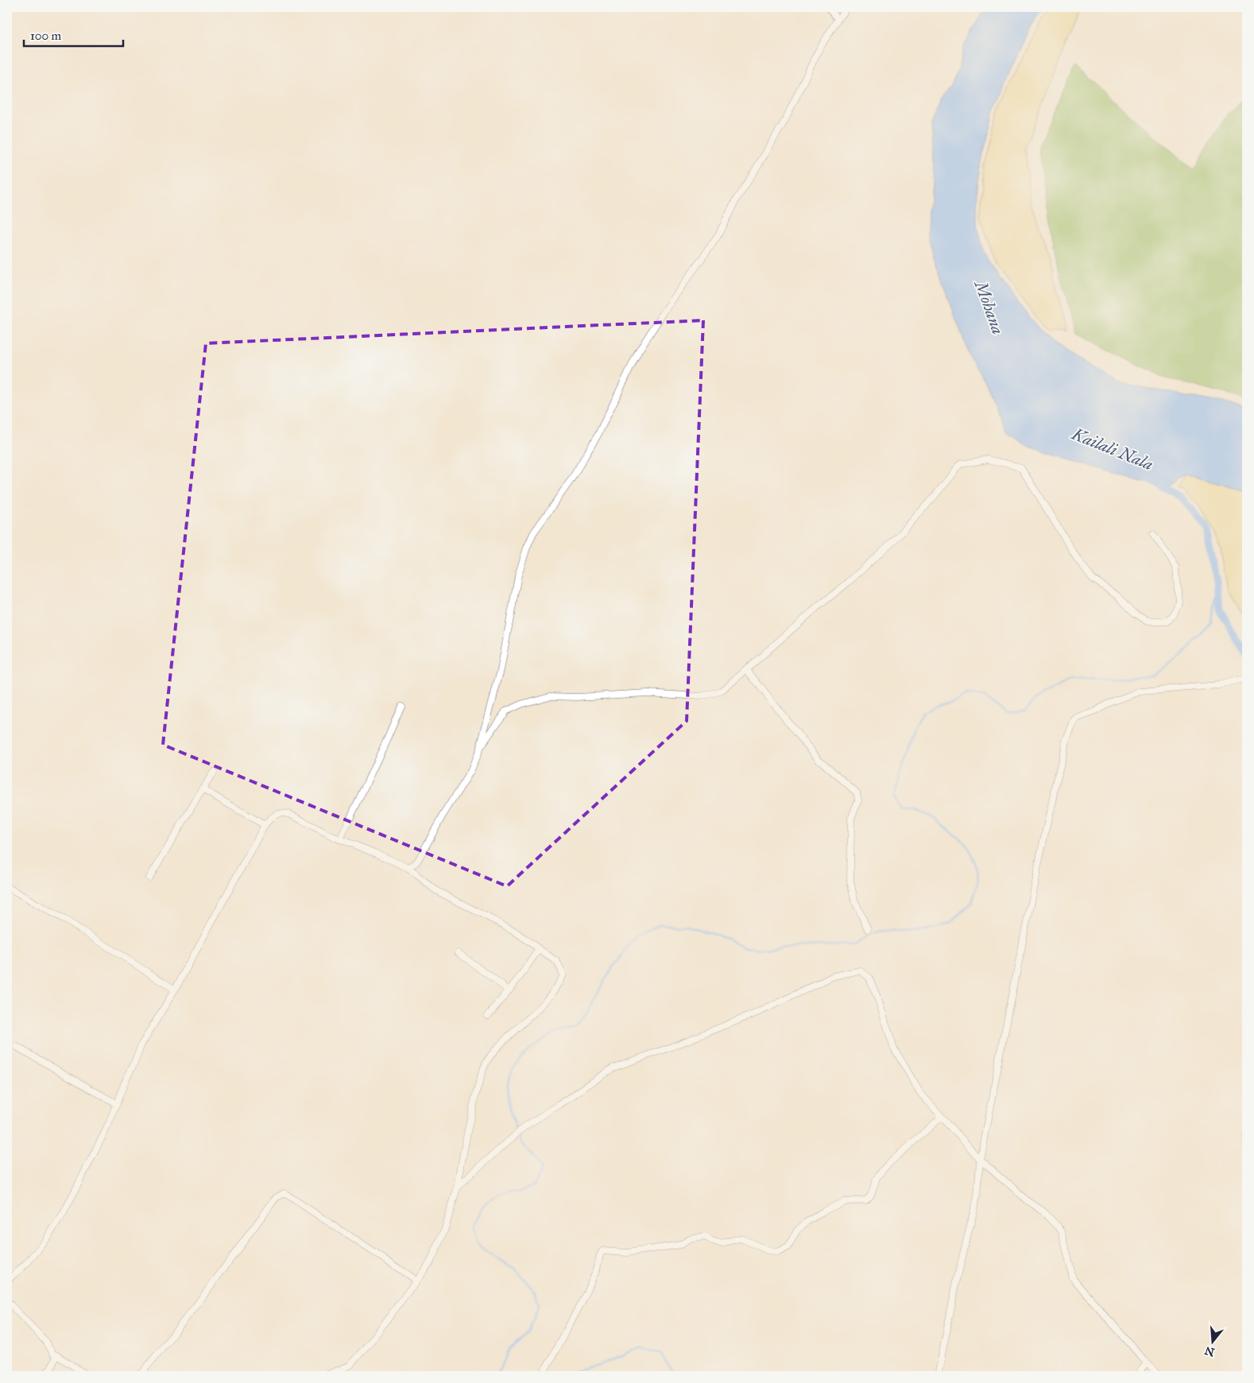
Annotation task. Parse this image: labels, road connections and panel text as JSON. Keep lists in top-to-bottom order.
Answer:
{
  "water": ["Mohana", "Kailali Nala"],
  "scale_bar": "100 m",
  "north": "bottom"
}
